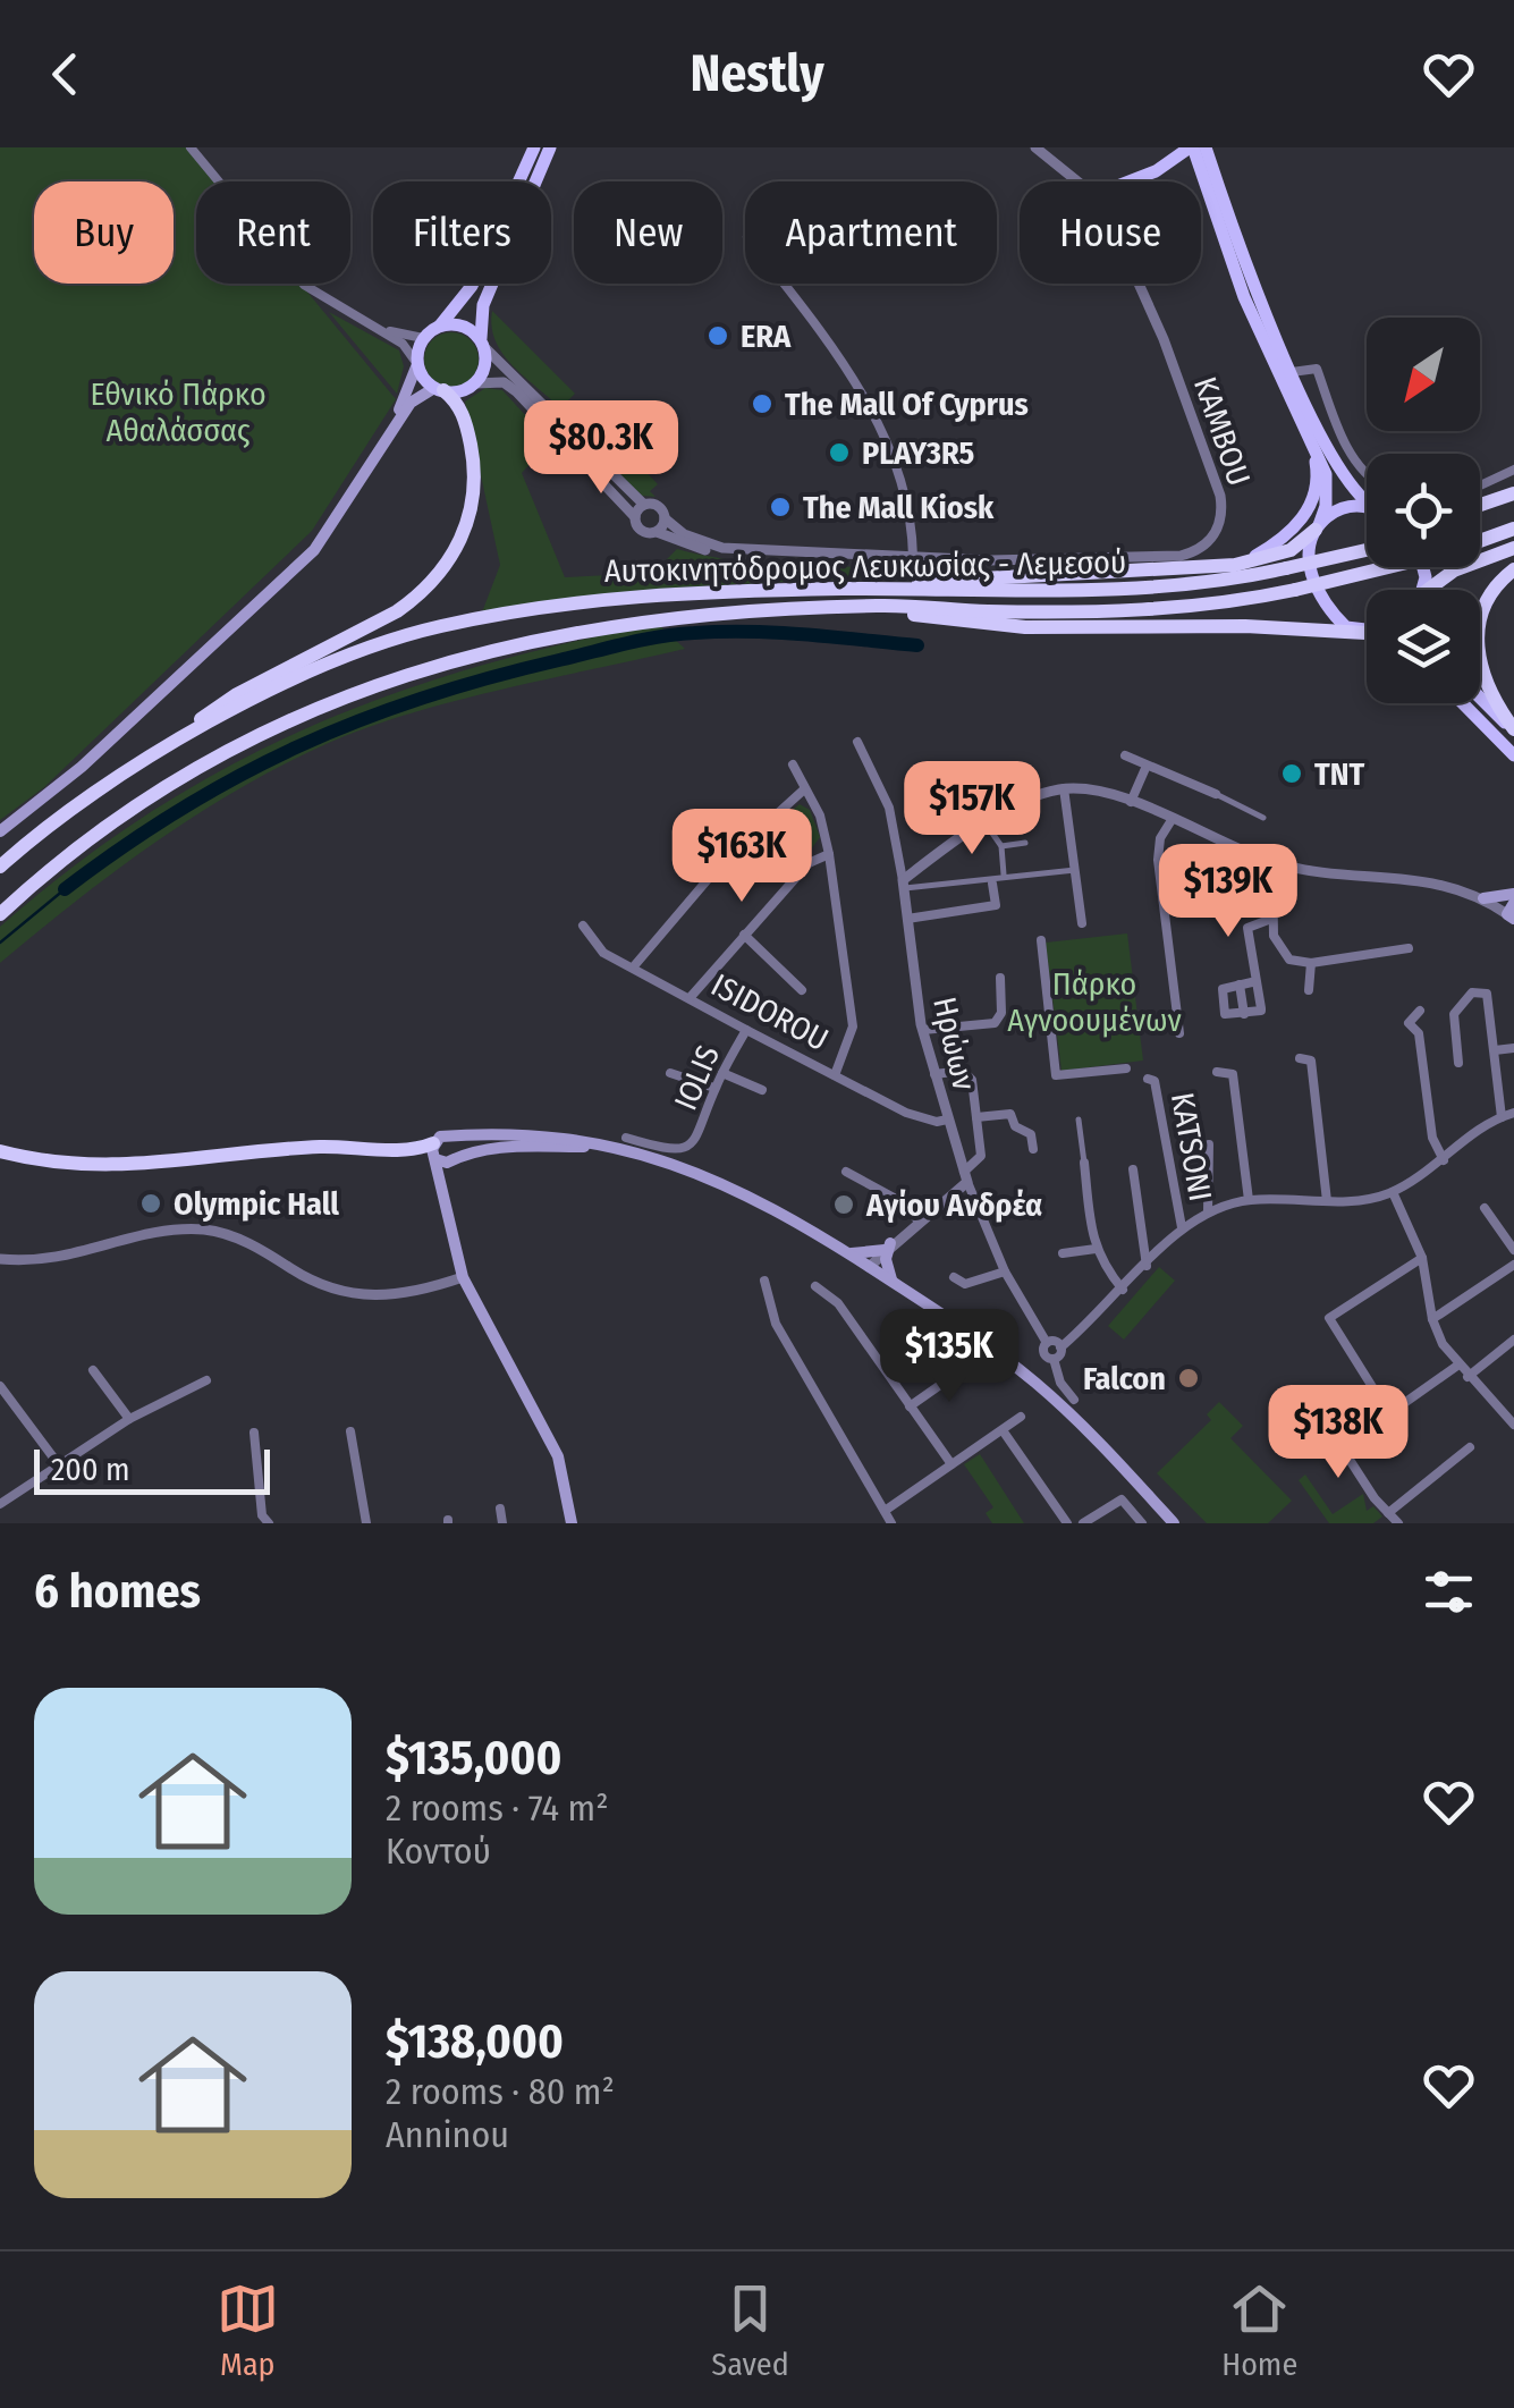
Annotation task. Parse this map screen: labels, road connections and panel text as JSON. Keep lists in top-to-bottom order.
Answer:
{
  "streets": {
    "highway": ["Αυτοκινητόδρομος Λευκωσίας - Λεμεσού"],
    "street": [
      "KAMBOU",
      "ISIDOROU",
      "Ηρώων",
      "IOLIS",
      "KATSONI"
    ]
  },
  "crossings": [
    ["ISIDOROU", "Ηρώων"],
    ["ISIDOROU", "IOLIS"]
  ],
  "parks": ["Εθνικό Πάρκο Αθαλάσσας", "Πάρκο Αγνοουμένων"],
  "places": [
    "ERA",
    "The Mall Of Cyprus",
    "PLAY3R5",
    "The Mall Kiosk",
    "TNT",
    "Olympic Hall",
    "Αγίου Ανδρέα",
    "Falcon"
  ],
  "scale_bar": "200 m",
  "north": "bottom left",
  "page": {
    "header": "Nestly",
    "chip": [
      "Buy",
      "Rent",
      "Filters",
      "New",
      "Apartment",
      "House"
    ],
    "price": [
      "$80.3K",
      "$157K",
      "$163K",
      "$139K",
      "$135K",
      "$138K"
    ],
    "scale": "200 m",
    "heading": "6 homes",
    "list": [
      {
        "name": "$135,000",
        "note": "2 rooms · 74 m² · Κοντού"
      },
      {
        "name": "$138,000",
        "note": "2 rooms · 80 m² · Anninou"
      }
    ],
    "tabs": ["Map", "Saved", "Home"]
  }
}
